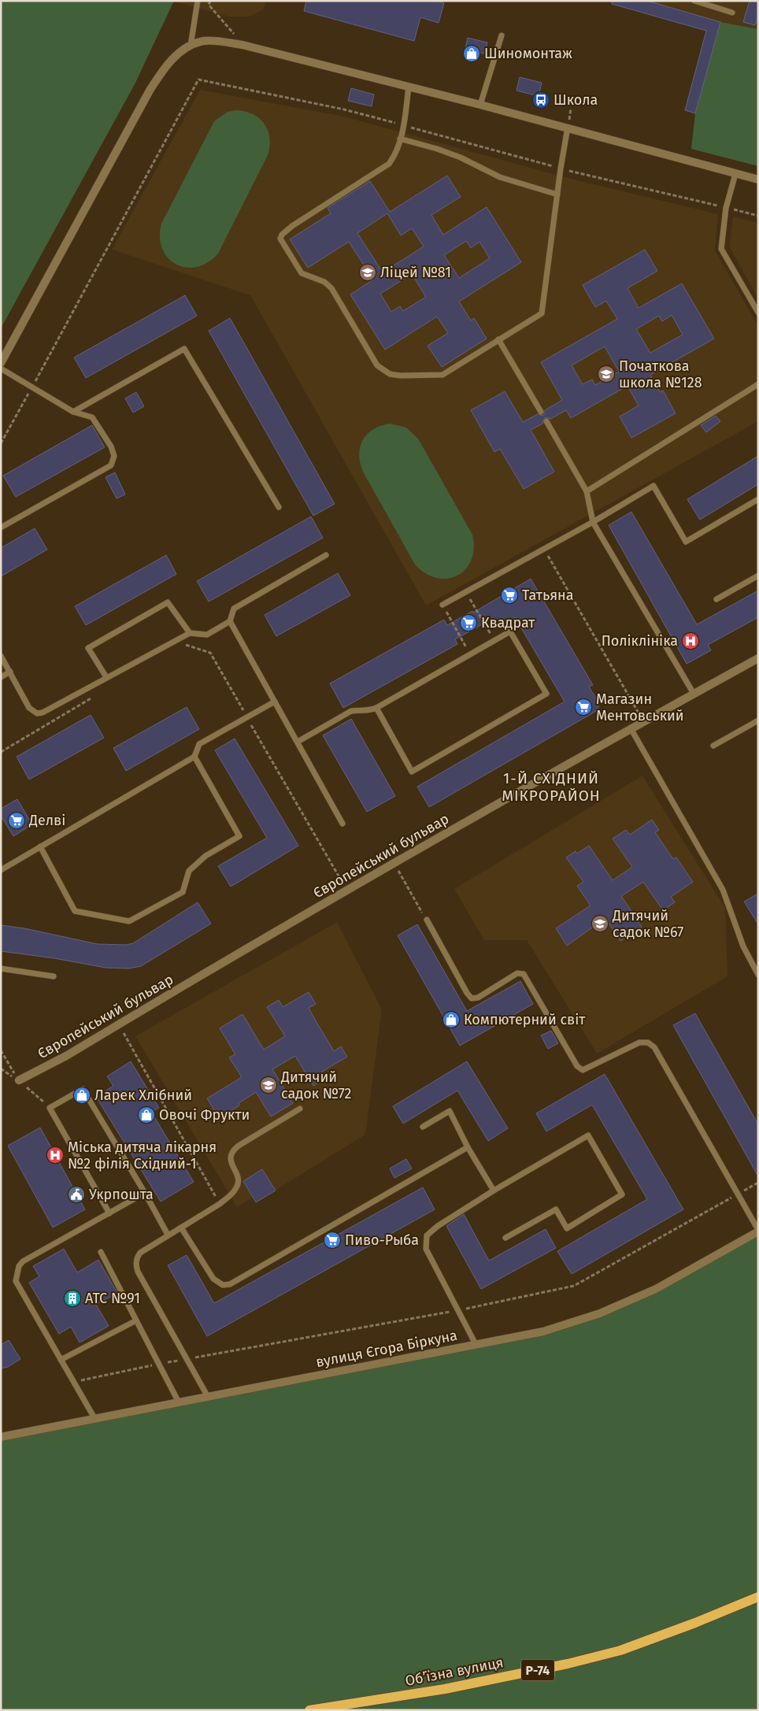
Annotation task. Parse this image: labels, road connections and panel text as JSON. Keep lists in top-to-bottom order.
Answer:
{
  "streets": {
    "main road": ["Р-74", "Обʼїзна вулиця"],
    "street": ["Європейський бульвар", "вулиця Єгора Біркуна"]
  },
  "districts": ["1-Й СХІДНИЙ МІКРОРАЙОН"],
  "places": {
    "shop": [
      "Шиномонтаж",
      "Компютерний світ",
      "Ларек Хлібний",
      "Овочі Фрукти"
    ],
    "bus stop": ["Школа"],
    "school or university": [
      "Ліцей №81",
      "Початкова школа №128",
      "Дитячий садок №67",
      "Дитячий садок №72"
    ],
    "supermarket": [
      "Татьяна",
      "Квадрат",
      "Магазин Ментовський",
      "Делві",
      "Пиво-Рыба"
    ],
    "hospital": ["Поліклініка", "Міська дитяча лікарня №2 філія Східний-1"],
    "public building": ["Укрпошта"],
    "building": ["АТС №91"]
  }
}
